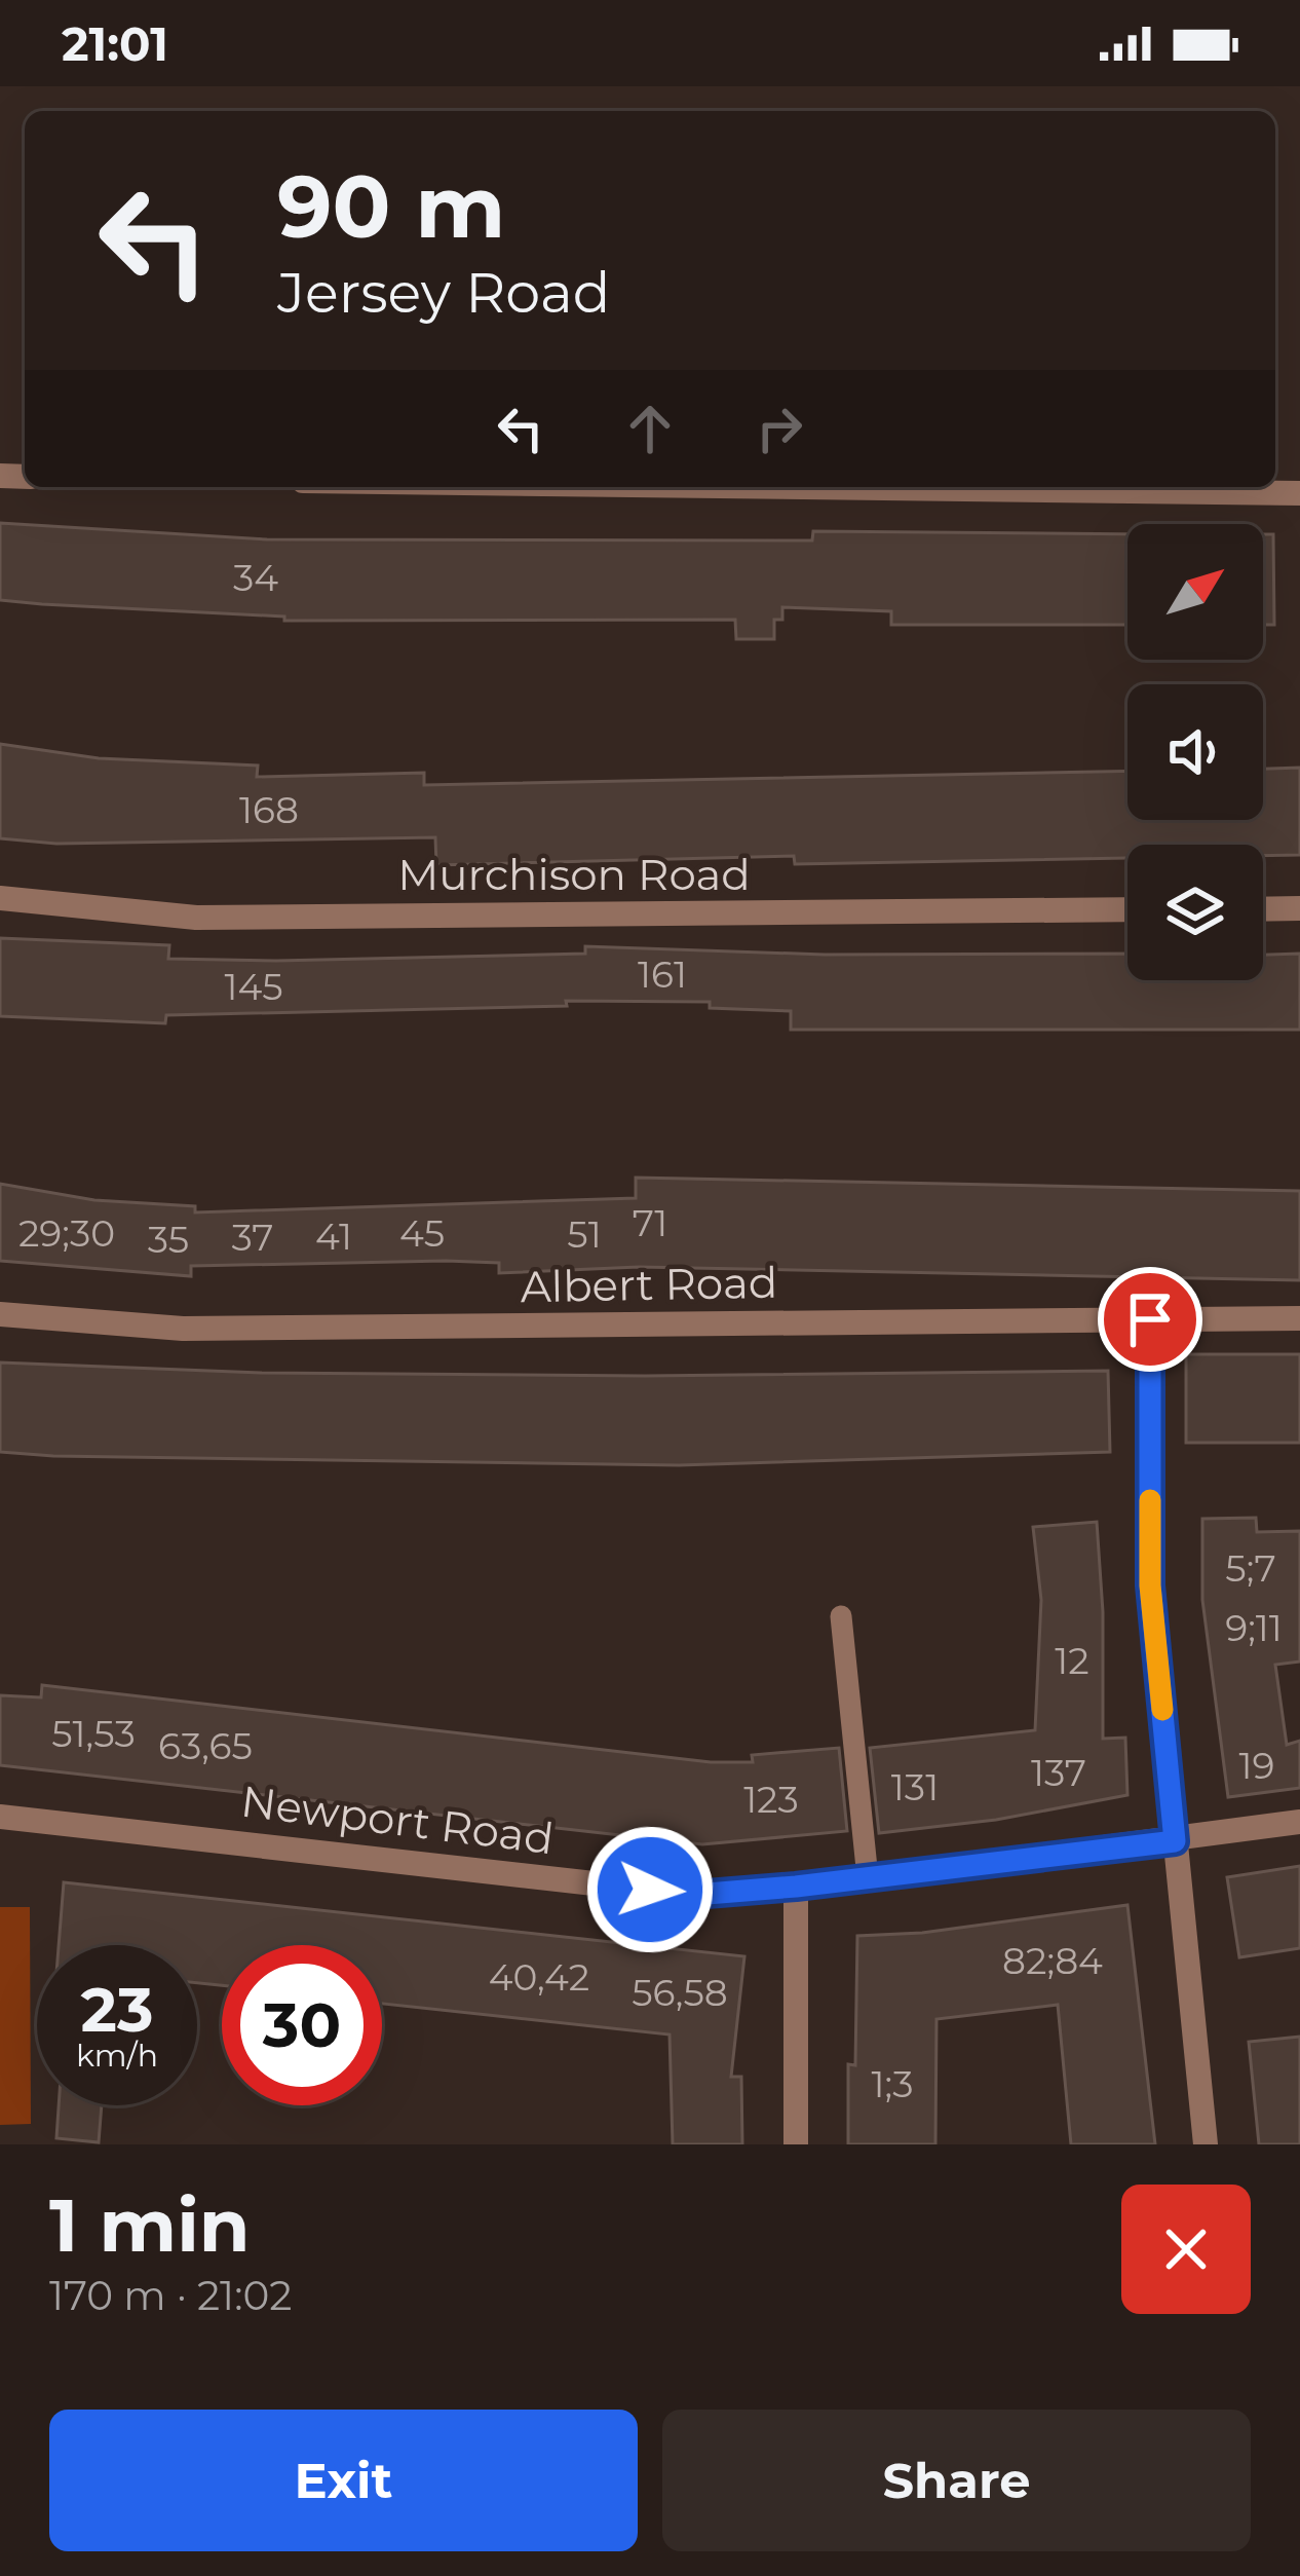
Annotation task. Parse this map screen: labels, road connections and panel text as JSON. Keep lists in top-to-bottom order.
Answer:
{
  "streets": {
    "street": ["Murchison Road", "Albert Road", "Newport Road"]
  },
  "house_numbers": [
    "34",
    "168",
    "161",
    "145",
    "71",
    "29;30",
    "45",
    "51",
    "41",
    "37",
    "35",
    "5;7",
    "9;11",
    "12",
    "51,53",
    "63,65",
    "19",
    "137",
    "131",
    "123",
    "82;84",
    "40,42",
    "56,58",
    "1;3"
  ],
  "north": "top right",
  "page": {
    "status": "21:01",
    "turn": ["90 m", "Jersey Road"],
    "speed": "23 km/h",
    "limit": "30",
    "heading": ["1 min", "170 m · 21:02"],
    "buttons": ["Exit", "Share"]
  }
}
